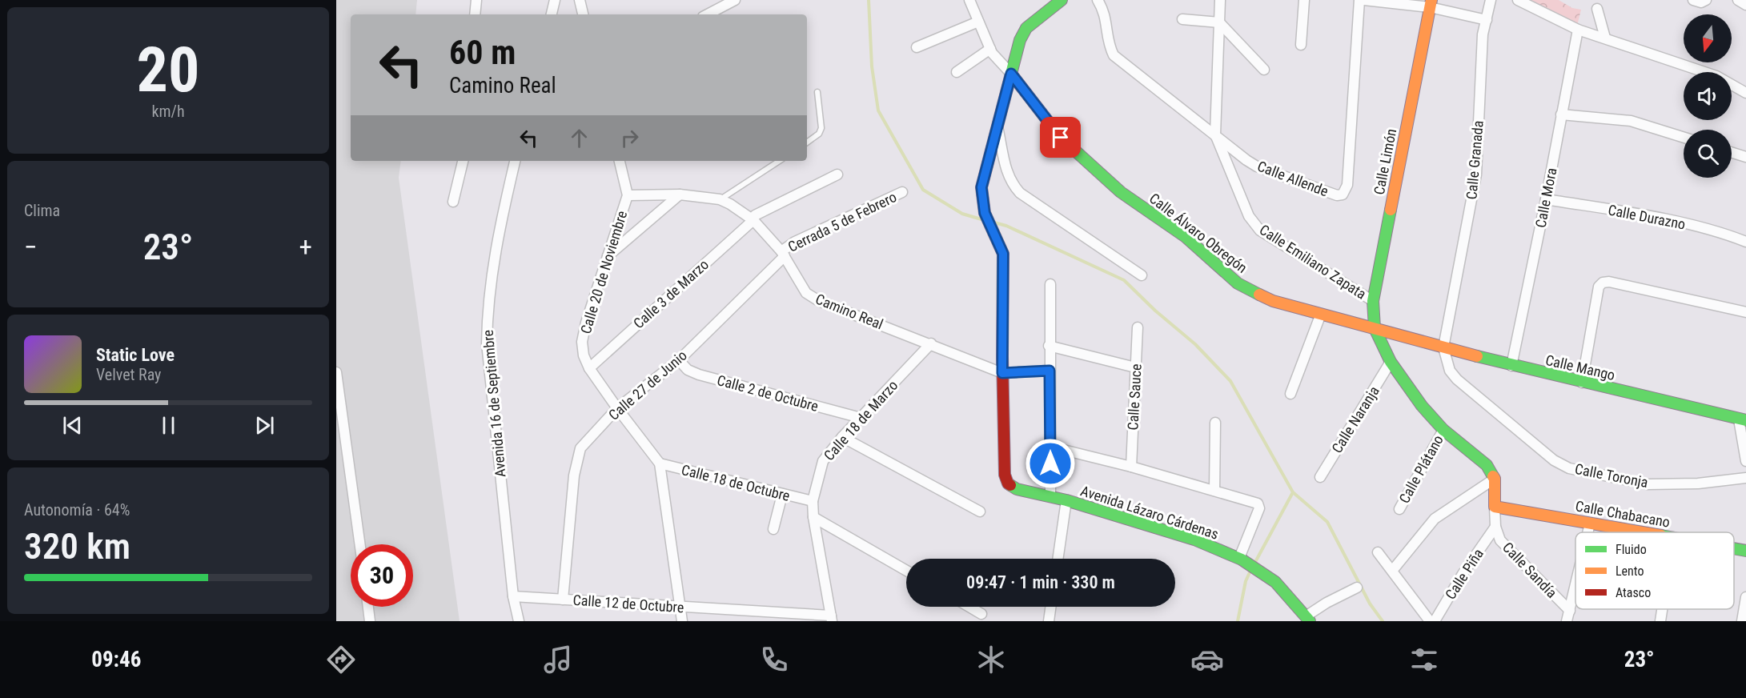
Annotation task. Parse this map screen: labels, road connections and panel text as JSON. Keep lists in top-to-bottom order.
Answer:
{
  "streets": {
    "street": [
      "Calle Granada",
      "Calle Limón",
      "Calle Allende",
      "Calle Mora",
      "Calle Durazno",
      "Cerrada 5 de Febrero",
      "Calle Álvaro Obregón",
      "Calle Emiliano Zapata",
      "Calle 20 de Noviembre",
      "Calle 3 de Marzo",
      "Camino Real",
      "Calle Mango",
      "Calle 27 de Junio",
      "Calle 2 de Octubre",
      "Calle Sauce",
      "Avenida 16 de Septiembre",
      "Calle Naranja",
      "Calle 18 de Marzo",
      "Calle Plátano",
      "Calle Toronja",
      "Calle 18 de Octubre",
      "Avenida Lázaro Cárdenas",
      "Calle Chabacano",
      "Calle Sandía",
      "Calle Piña",
      "Calle 12 de Octubre"
    ]
  },
  "crossings": [
    ["Calle Granada", "Calle Mango"],
    ["Calle Granada", "Calle Toronja"],
    ["Calle Limón", "Calle Álvaro Obregón"],
    ["Calle Limón", "Calle Emiliano Zapata"],
    ["Calle Limón", "Calle Mango"],
    ["Calle Allende", "Calle Emiliano Zapata"],
    ["Calle Mora", "Calle Durazno"],
    ["Calle Mora", "Calle Mango"],
    ["Cerrada 5 de Febrero", "Camino Real"],
    ["Cerrada 5 de Febrero", "Calle 27 de Junio"],
    ["Calle Álvaro Obregón", "Calle Mango"],
    ["Calle Álvaro Obregón", "Avenida Lázaro Cárdenas"],
    ["Calle 20 de Noviembre", "Calle 3 de Marzo"],
    ["Calle 20 de Noviembre", "Camino Real"],
    ["Calle 20 de Noviembre", "Calle 27 de Junio"],
    ["Calle 20 de Noviembre", "Calle 18 de Octubre"],
    ["Calle 20 de Noviembre", "Calle 12 de Octubre"],
    ["Calle 3 de Marzo", "Camino Real"],
    ["Camino Real", "Calle 27 de Junio"],
    ["Camino Real", "Calle 18 de Marzo"],
    ["Camino Real", "Avenida Lázaro Cárdenas"],
    ["Calle Mango", "Calle Toronja"],
    ["Calle 27 de Junio", "Calle 2 de Octubre"],
    ["Calle 27 de Junio", "Calle 12 de Octubre"],
    ["Calle 2 de Octubre", "Calle 18 de Marzo"],
    ["Avenida 16 de Septiembre", "Calle 12 de Octubre"],
    ["Calle 18 de Marzo", "Calle 18 de Octubre"],
    ["Calle 18 de Marzo", "Calle 12 de Octubre"],
    ["Calle Sandía", "Calle Piña"]
  ],
  "legend": ["Fluido", "Lento", "Atasco"],
  "north": "bottom",
  "page": {
    "tile": [
      ["20", "km/h"],
      "Clima",
      ["Autonomía · 64%", "320 km"]
    ],
    "turn": ["60 m", "Camino Real"],
    "heat": ["−", "23°", "+"],
    "song": ["Static Love", "Velvet Ray"],
    "limit": "30",
    "trip": "09:47 · 1 min · 330 m",
    "tabs": ["09:46", "23°"]
  }
}
